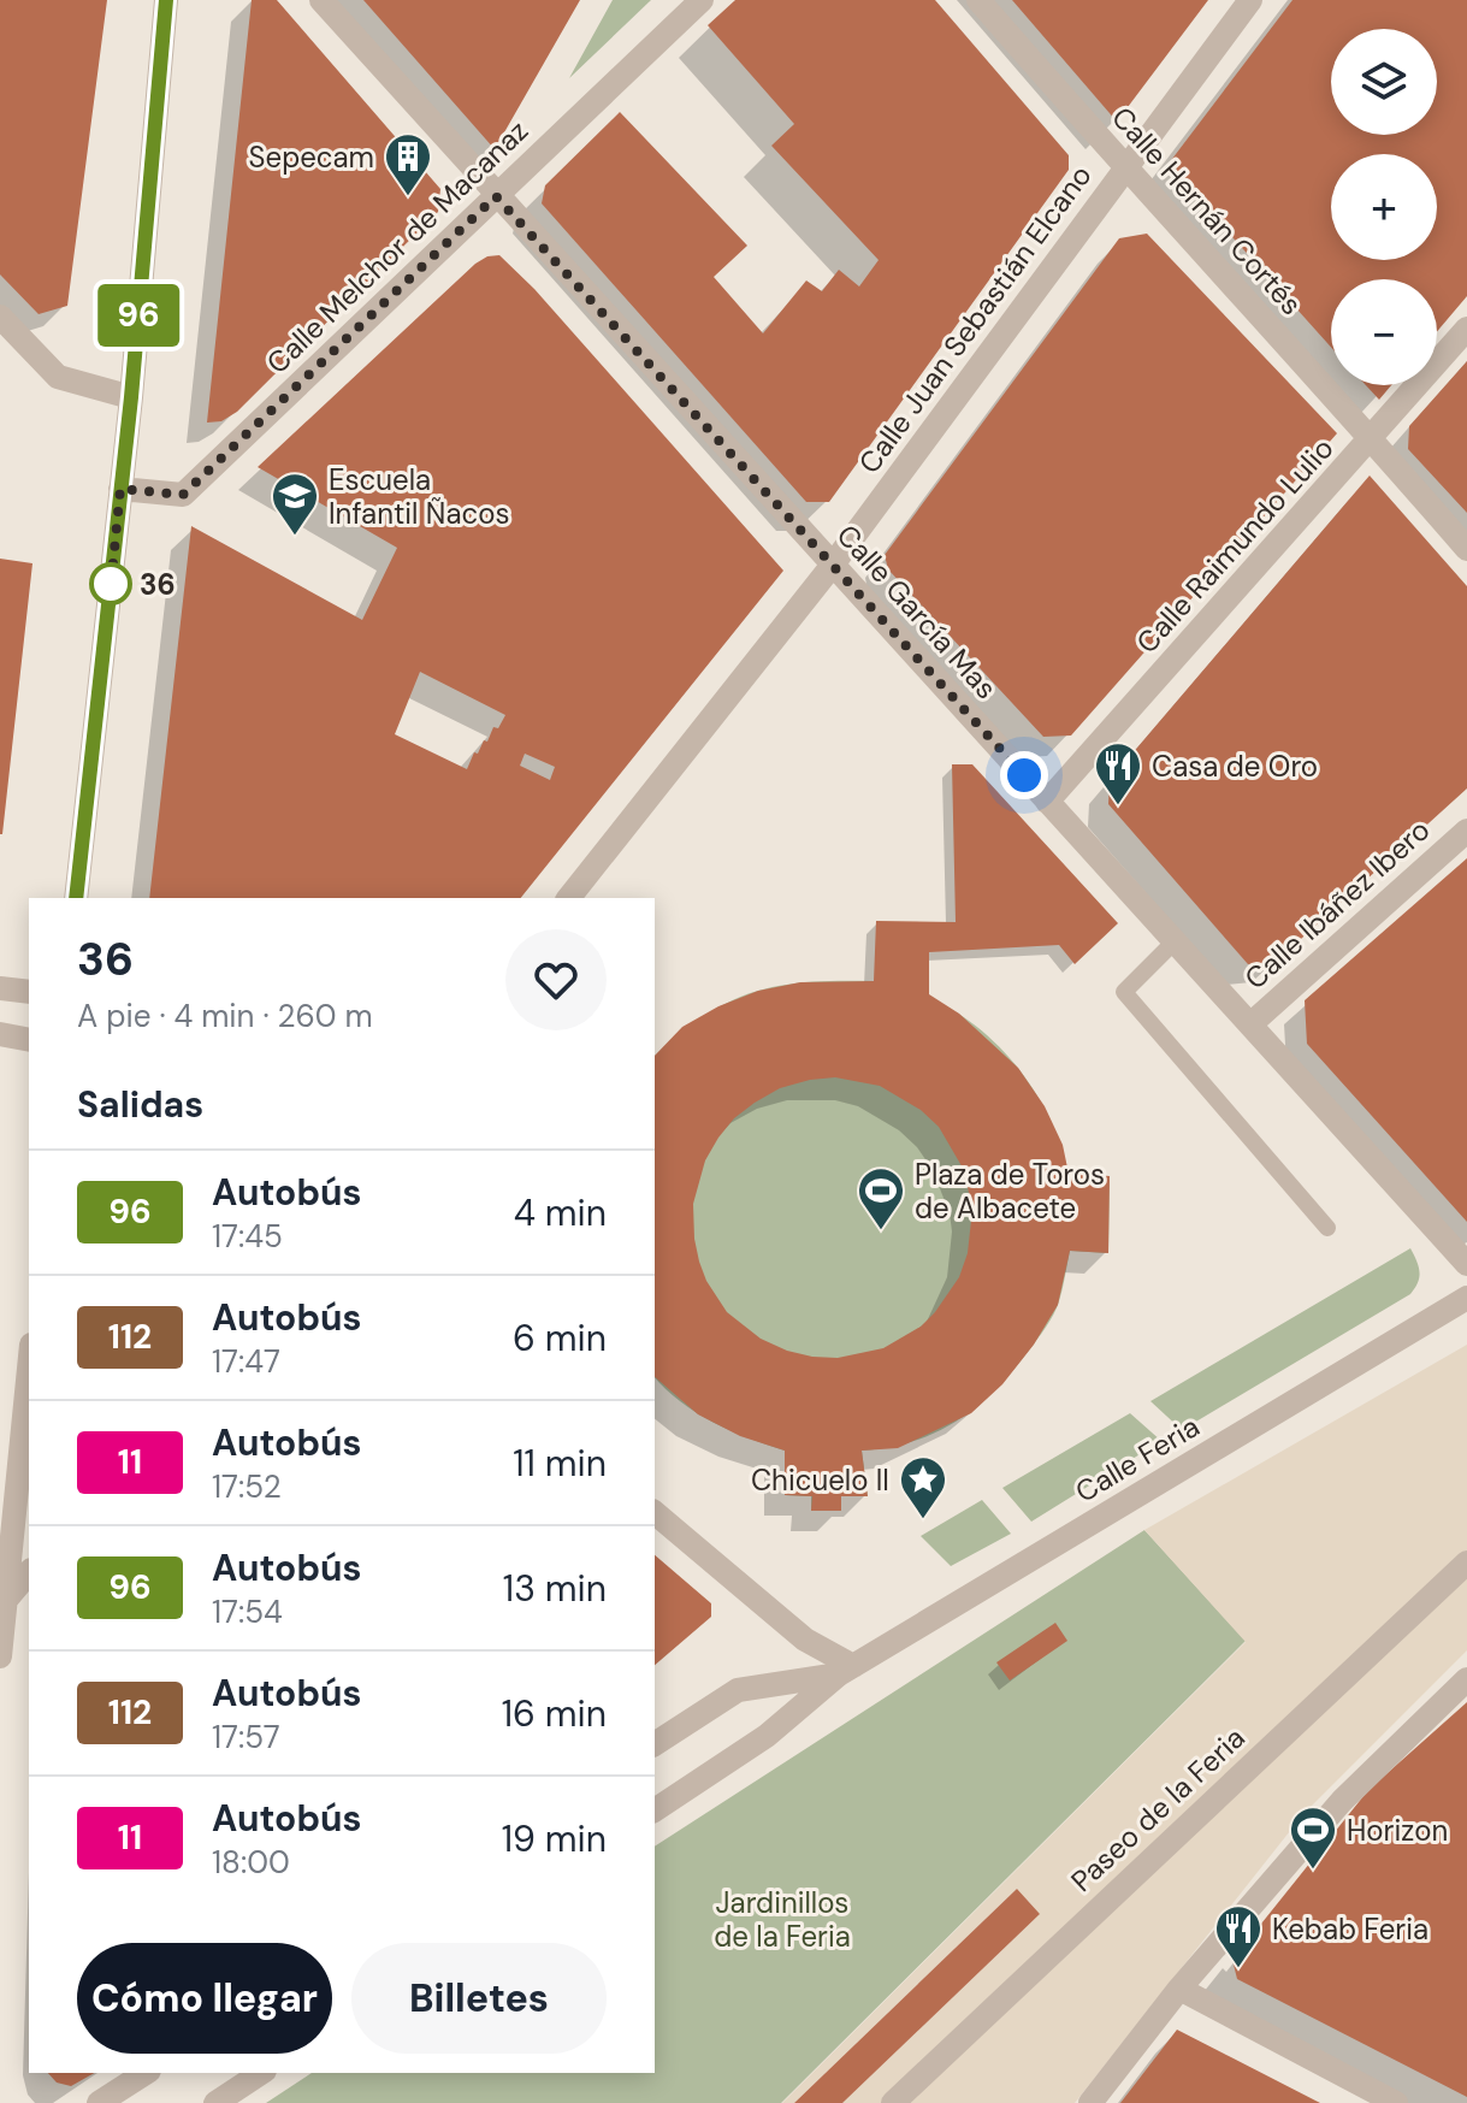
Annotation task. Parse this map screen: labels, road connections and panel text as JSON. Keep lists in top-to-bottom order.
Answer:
{
  "streets": {
    "street": [
      "Calle Hernán Cortés",
      "Calle Melchor de Macanaz",
      "Calle Juan Sebastián Elcano",
      "Calle Raimundo Lulio",
      "Calle García Mas",
      "Calle Ibáñez Ibero",
      "Calle Feria",
      "Paseo de la Feria"
    ]
  },
  "crossings": [
    ["Calle Hernán Cortés", "Calle Juan Sebastián Elcano"],
    ["Calle Hernán Cortés", "Calle Raimundo Lulio"],
    ["Calle Melchor de Macanaz", "Calle García Mas"],
    ["Calle Juan Sebastián Elcano", "Calle García Mas"],
    ["Calle Raimundo Lulio", "Calle García Mas"],
    ["Calle García Mas", "Calle Ibáñez Ibero"]
  ],
  "parks": ["Jardinillos de la Feria"],
  "places": {
    "building": ["Sepecam"],
    "school or university": ["Escuela Infantil Ñacos"],
    "other": ["36"],
    "restaurant": ["Casa de Oro", "Kebab Feria"],
    "sports": ["Plaza de Toros de Albacete", "Horizon"],
    "place": ["Chicuelo II"]
  },
  "lines": ["bus line 96"],
  "page": {
    "on_map": "96",
    "map_buttons": ["+", "−"],
    "heading": [
      ["36", "A pie · 4 min · 260 m"],
      "Salidas"
    ],
    "list": [
      {
        "mark": "96",
        "name": "Autobús",
        "note": "17:45",
        "value": "4 min"
      },
      {
        "mark": "112",
        "name": "Autobús",
        "note": "17:47",
        "value": "6 min"
      },
      {
        "mark": "11",
        "name": "Autobús",
        "note": "17:52",
        "value": "11 min"
      },
      {
        "mark": "96",
        "name": "Autobús",
        "note": "17:54",
        "value": "13 min"
      },
      {
        "mark": "112",
        "name": "Autobús",
        "note": "17:57",
        "value": "16 min"
      },
      {
        "mark": "11",
        "name": "Autobús",
        "note": "18:00",
        "value": "19 min"
      }
    ],
    "buttons": ["Cómo llegar", "Billetes"]
  }
}
